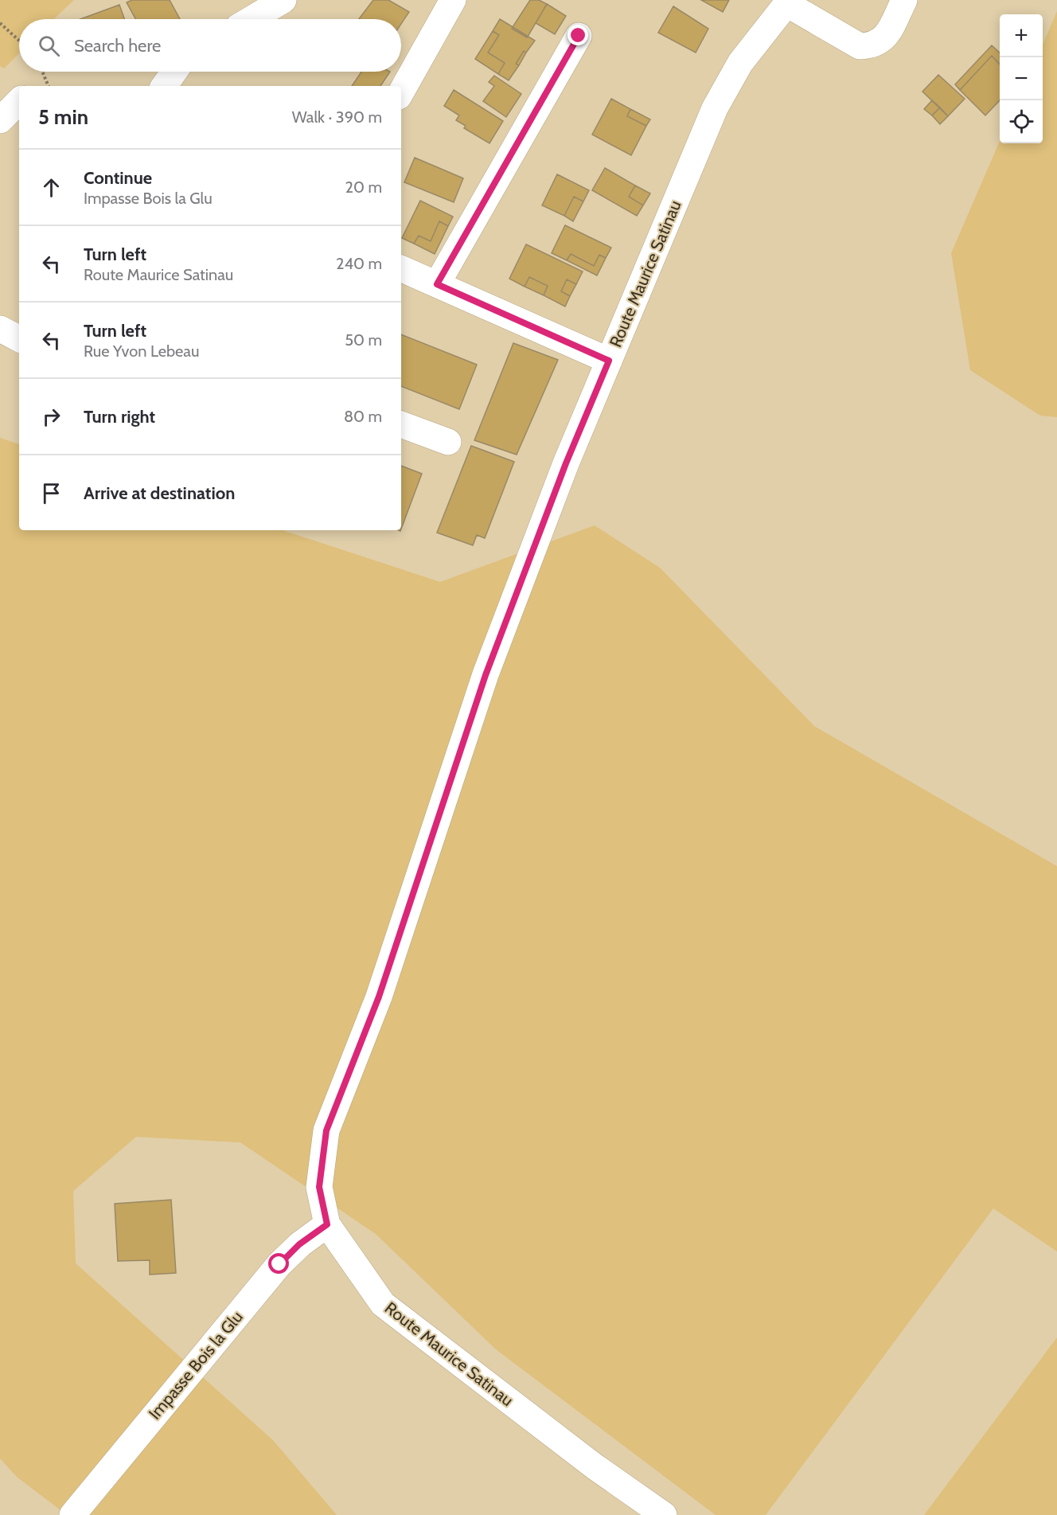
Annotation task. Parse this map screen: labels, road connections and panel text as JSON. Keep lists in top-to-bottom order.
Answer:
{
  "streets": {
    "main road": ["Route Maurice Satinau", "Impasse Bois la Glu"]
  },
  "crossings": [
    ["Route Maurice Satinau", "Impasse Bois la Glu"]
  ],
  "page": {
    "map_buttons": ["+", "−"],
    "search": "Search here",
    "heading": ["5 min", "Walk · 390 m"],
    "list": [
      ["Continue", "Impasse Bois la Glu", "20 m"],
      ["Turn left", "Route Maurice Satinau", "240 m"],
      ["Turn left", "Rue Yvon Lebeau", "50 m"],
      ["Turn right", "80 m"],
      "Arrive at destination"
    ]
  }
}
